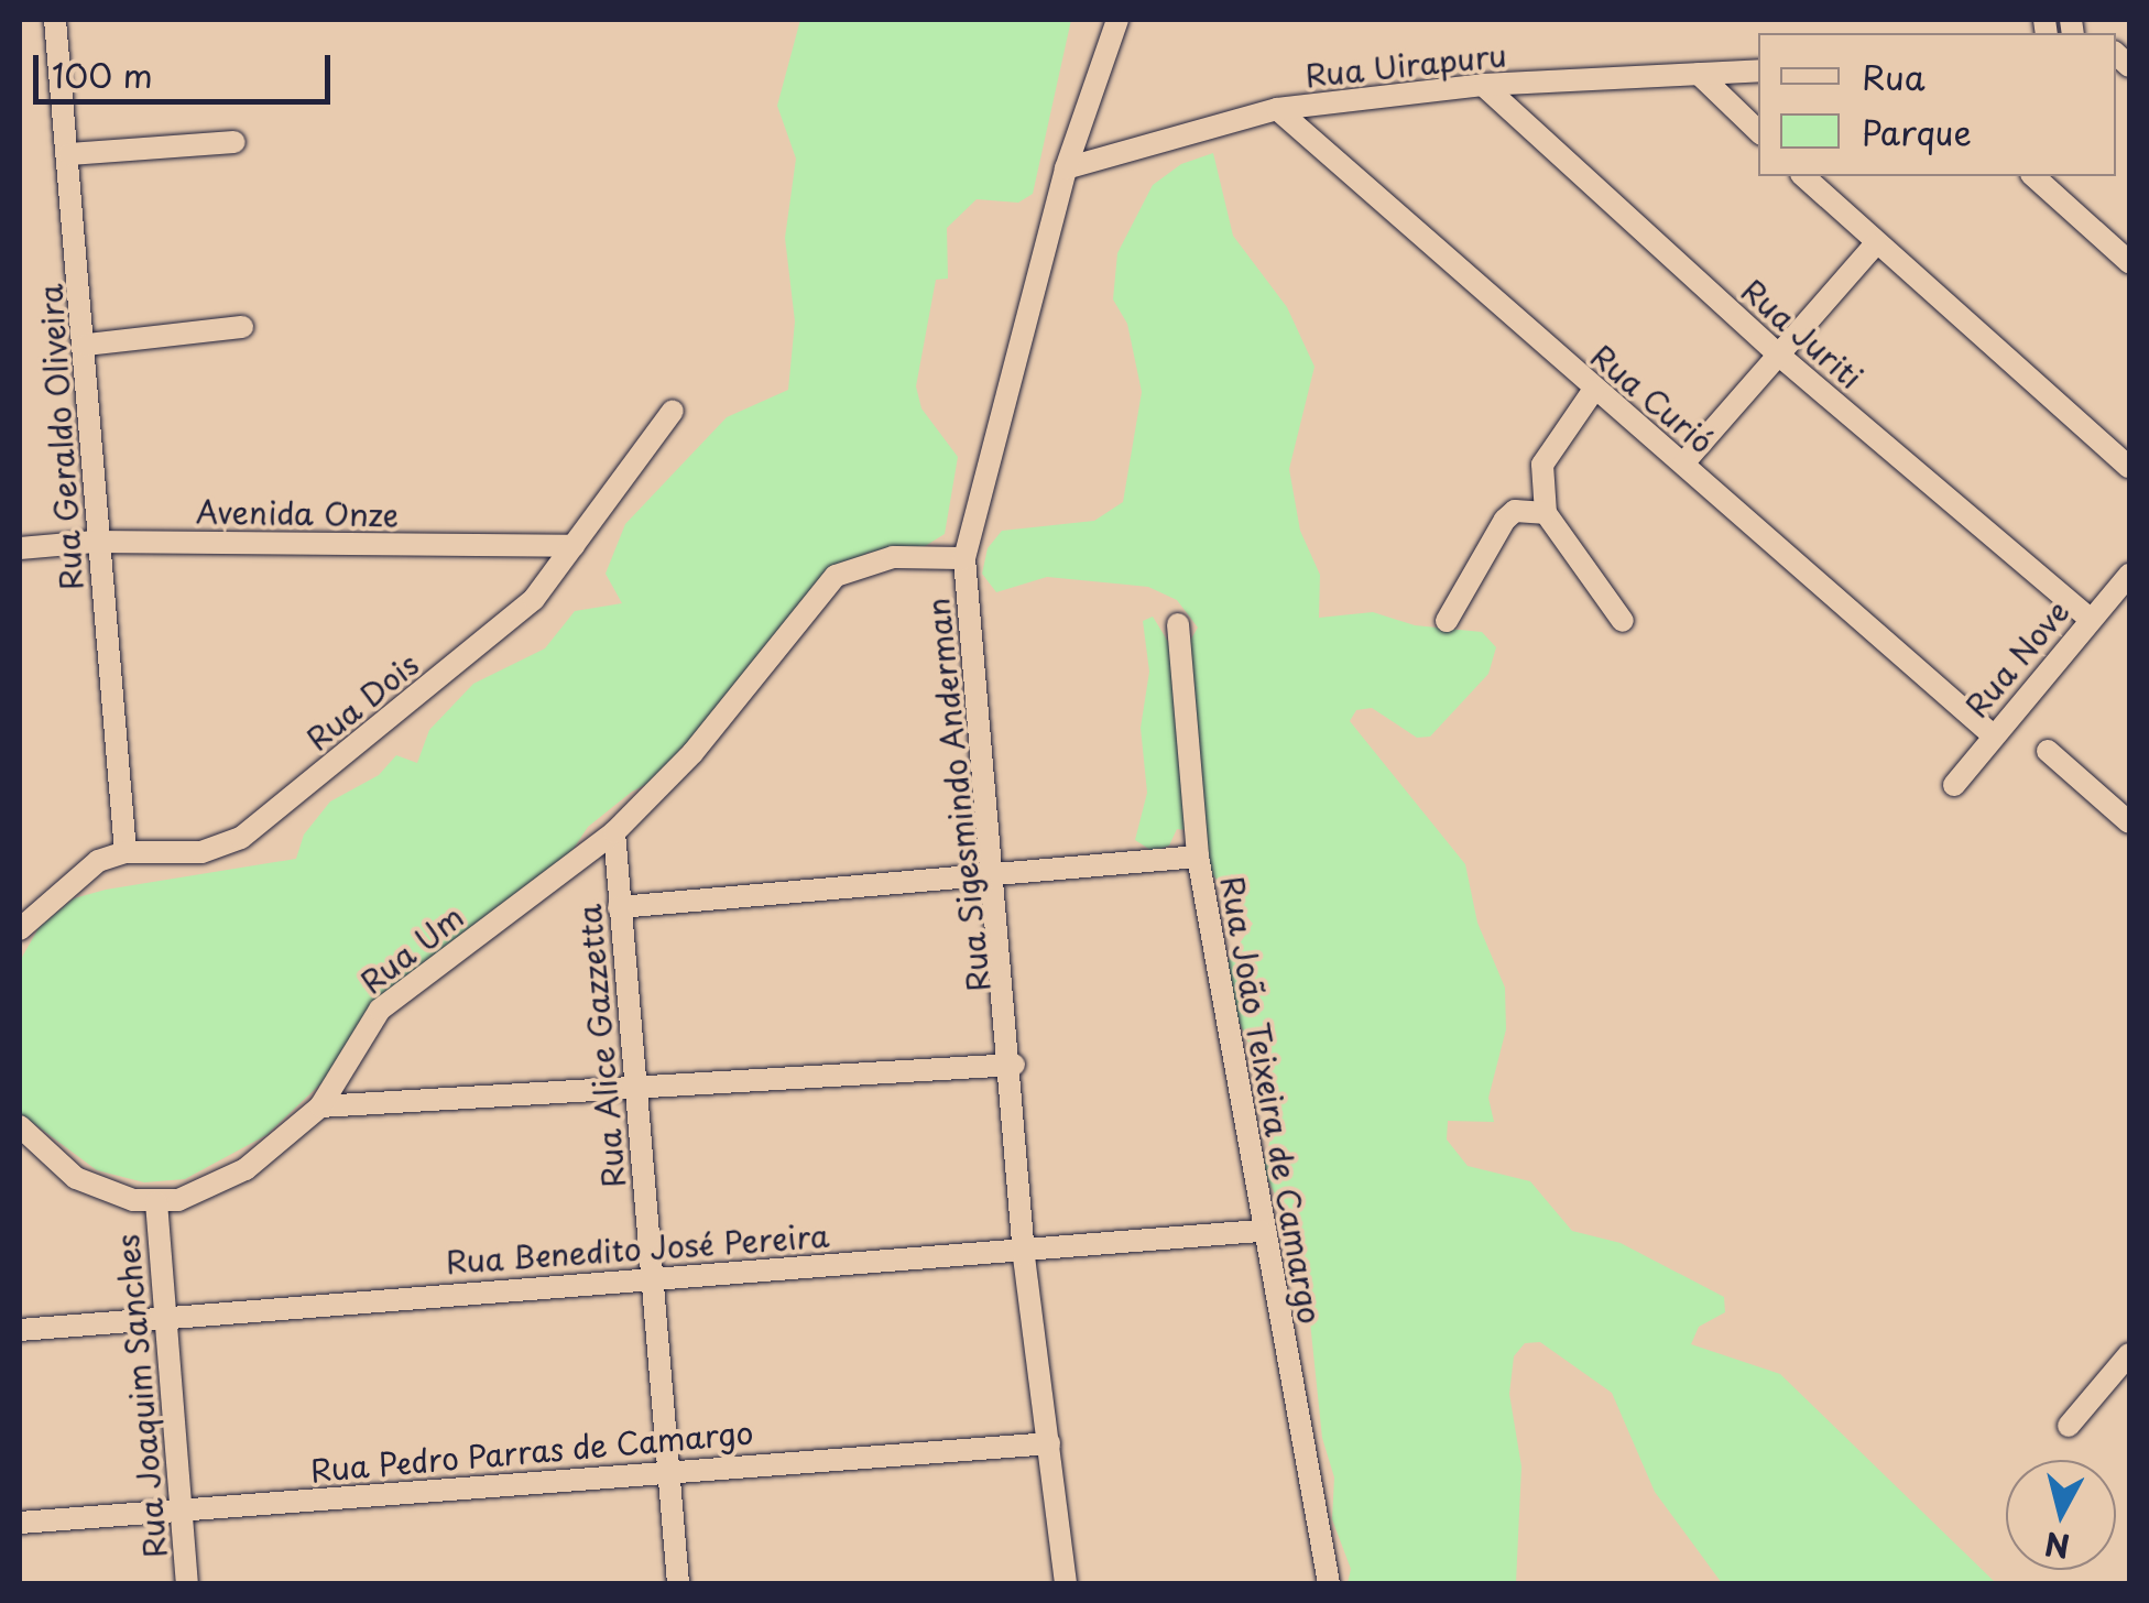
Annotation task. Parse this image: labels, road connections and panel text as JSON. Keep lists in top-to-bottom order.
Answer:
{
  "streets": {
    "street": [
      "Rua Uirapuru",
      "Rua Juriti",
      "Rua Curió",
      "Rua Geraldo Oliveira",
      "Avenida Onze",
      "Rua Nove",
      "Rua Dois",
      "Rua Sigesmindo Anderman",
      "Rua Um",
      "Rua Alice Gazzetta",
      "Rua João Teixeira de Camargo",
      "Rua Benedito José Pereira",
      "Rua Joaquim Sanches",
      "Rua Pedro Parras de Camargo"
    ]
  },
  "crossings": [
    ["Rua Uirapuru", "Rua Juriti"],
    ["Rua Uirapuru", "Rua Curió"],
    ["Rua Uirapuru", "Rua Sigesmindo Anderman"],
    ["Rua Juriti", "Rua Nove"],
    ["Rua Curió", "Rua Nove"],
    ["Rua Geraldo Oliveira", "Avenida Onze"],
    ["Rua Geraldo Oliveira", "Rua Dois"],
    ["Avenida Onze", "Rua Dois"],
    ["Rua Sigesmindo Anderman", "Rua Um"],
    ["Rua Sigesmindo Anderman", "Rua Benedito José Pereira"],
    ["Rua Sigesmindo Anderman", "Rua Pedro Parras de Camargo"],
    ["Rua Um", "Rua Alice Gazzetta"],
    ["Rua Um", "Rua Joaquim Sanches"],
    ["Rua Alice Gazzetta", "Rua Benedito José Pereira"],
    ["Rua Alice Gazzetta", "Rua Pedro Parras de Camargo"],
    ["Rua João Teixeira de Camargo", "Rua Benedito José Pereira"],
    ["Rua Benedito José Pereira", "Rua Joaquim Sanches"],
    ["Rua Joaquim Sanches", "Rua Pedro Parras de Camargo"]
  ],
  "legend": ["Rua", "Parque"],
  "scale_bar": "100 m",
  "north": "bottom"
}
